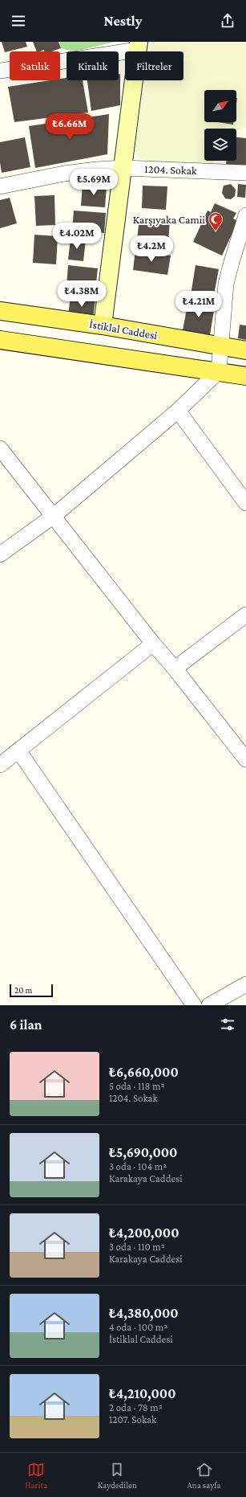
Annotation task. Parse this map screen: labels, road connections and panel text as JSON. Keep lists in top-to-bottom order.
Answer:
{
  "streets": {
    "main road": ["İstiklal Caddesi"],
    "street": ["1204. Sokak"]
  },
  "places": {
    "mosque": ["Karşıyaka Camii"]
  },
  "scale_bar": "20 m",
  "north": "top right",
  "page": {
    "header": "Nestly",
    "chip": ["Satılık", "Kiralık", "Filtreler"],
    "price": [
      "₺6.66M",
      "₺5.69M",
      "₺4.02M",
      "₺4.2M",
      "₺4.38M",
      "₺4.21M"
    ],
    "scale": "20 m",
    "heading": "6 ilan",
    "list": [
      {
        "name": "₺6,660,000",
        "note": "5 oda · 118 m² · 1204. Sokak"
      },
      {
        "name": "₺5,690,000",
        "note": "3 oda · 104 m² · Karakaya Caddesi"
      },
      {
        "name": "₺4,200,000",
        "note": "3 oda · 110 m² · Karakaya Caddesi"
      },
      {
        "name": "₺4,380,000",
        "note": "4 oda · 100 m² · İstiklal Caddesi"
      },
      {
        "name": "₺4,210,000",
        "note": "2 oda · 78 m² · 1207. Sokak"
      }
    ],
    "tabs": ["Harita", "Kaydedilen", "Ana sayfa"]
  }
}
